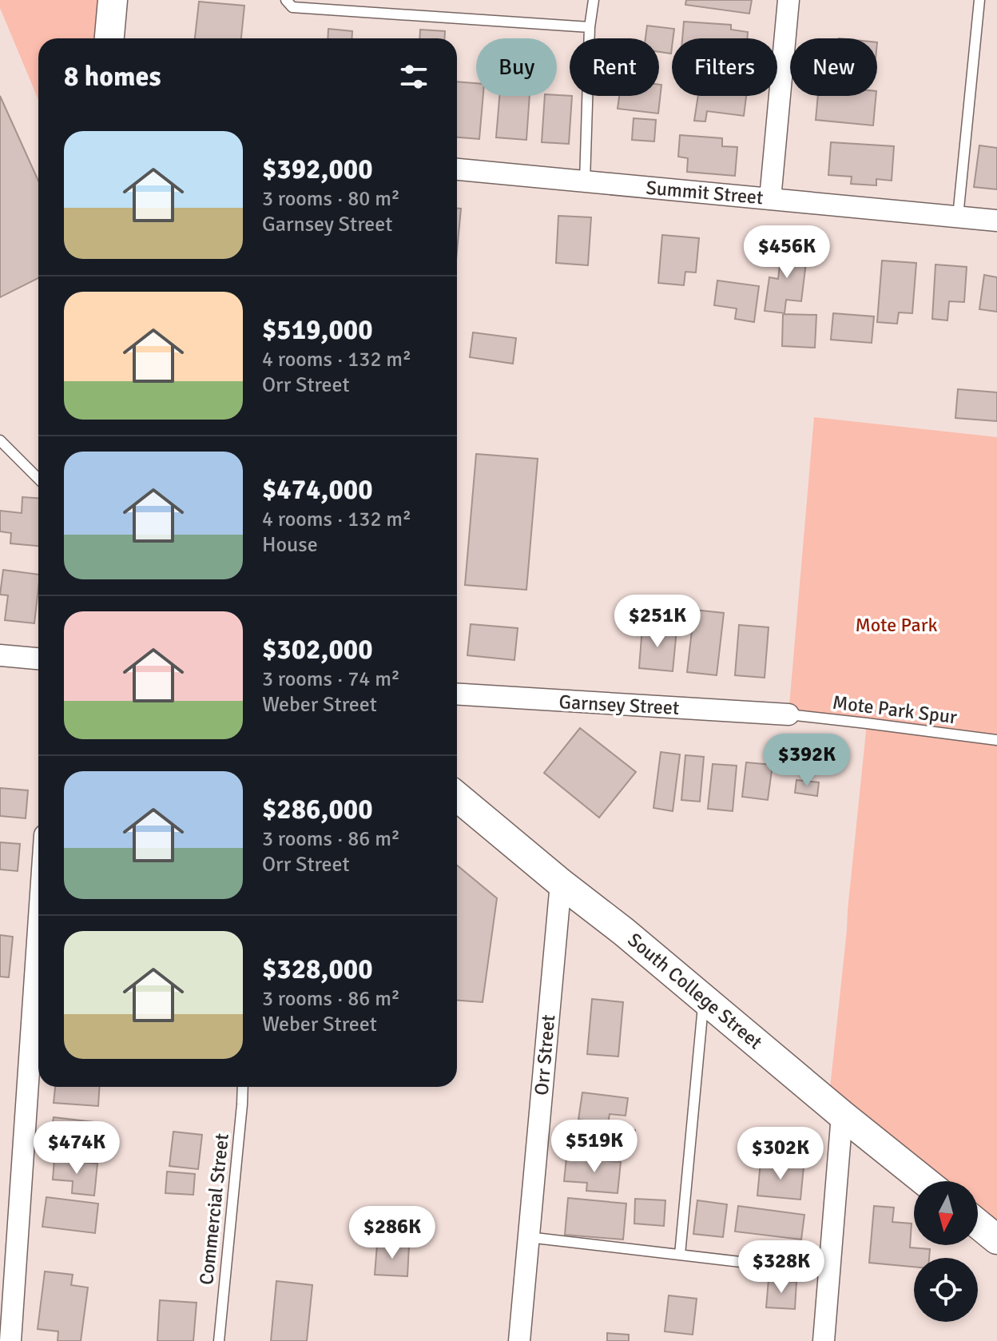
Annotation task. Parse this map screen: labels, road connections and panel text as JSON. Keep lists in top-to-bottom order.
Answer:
{
  "streets": {
    "street": [
      "Summit Street",
      "Garnsey Street",
      "South College Street",
      "Orr Street"
    ],
    "lane": ["Mote Park Spur", "Commercial Street"]
  },
  "crossings": [
    ["Garnsey Street", "Mote Park Spur"],
    ["South College Street", "Orr Street"]
  ],
  "parks": ["Mote Park"],
  "north": "bottom",
  "page": {
    "chip": [
      "Buy",
      "Rent",
      "Filters",
      "New"
    ],
    "heading": "8 homes",
    "list": [
      {
        "name": "$392,000",
        "note": "3 rooms · 80 m² · Garnsey Street"
      },
      {
        "name": "$519,000",
        "note": "4 rooms · 132 m² · Orr Street"
      },
      {
        "name": "$474,000",
        "note": "4 rooms · 132 m² · House"
      },
      {
        "name": "$302,000",
        "note": "3 rooms · 74 m² · Weber Street"
      },
      {
        "name": "$286,000",
        "note": "3 rooms · 86 m² · Orr Street"
      },
      {
        "name": "$328,000",
        "note": "3 rooms · 86 m² · Weber Street"
      }
    ],
    "price": [
      "$456K",
      "$251K",
      "$392K",
      "$519K",
      "$474K",
      "$302K",
      "$286K",
      "$328K"
    ]
  }
}
